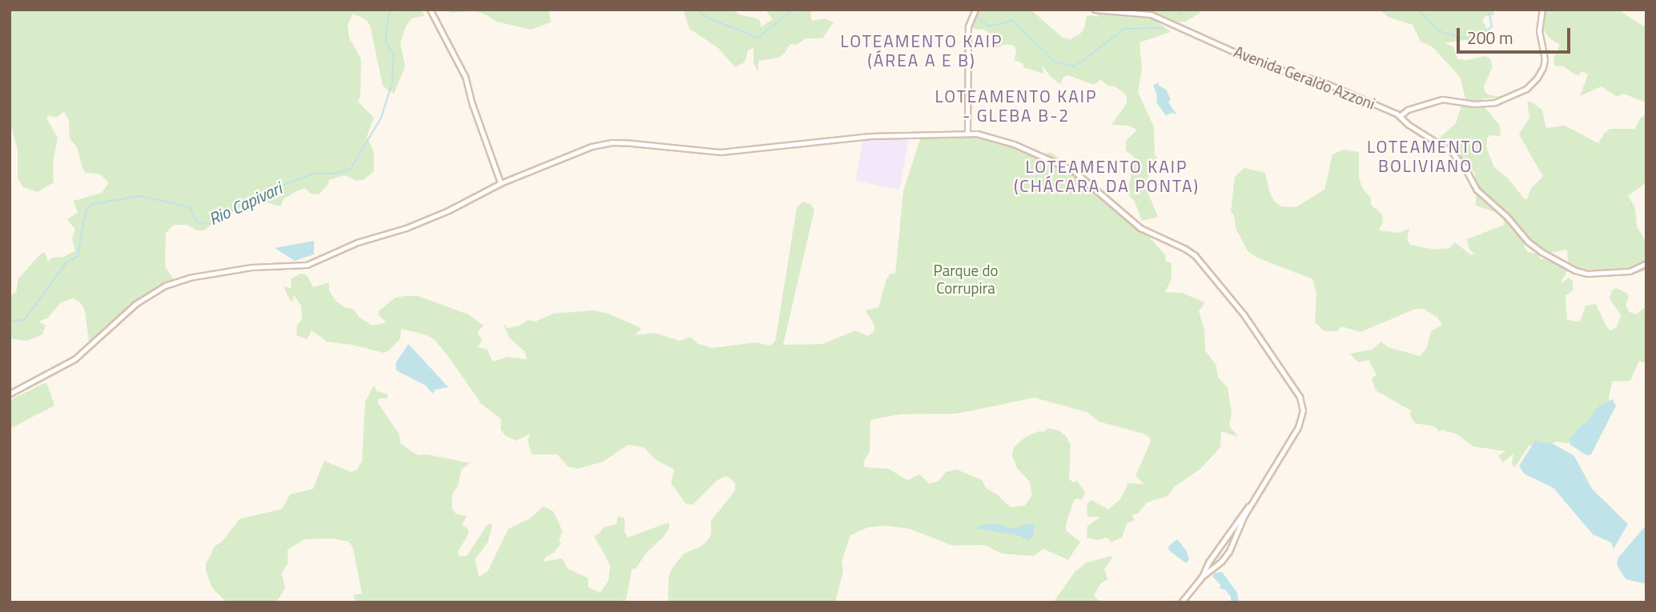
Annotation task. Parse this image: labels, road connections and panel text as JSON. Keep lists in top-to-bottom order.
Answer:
{
  "streets": {
    "street": ["Avenida Geraldo Azzoni"]
  },
  "districts": [
    "LOTEAMENTO KAIP (ÁREA A E B)",
    "LOTEAMENTO KAIP - GLEBA B-2",
    "LOTEAMENTO BOLIVIANO",
    "LOTEAMENTO KAIP (CHÁCARA DA PONTA)"
  ],
  "water": ["Rio Capivari"],
  "parks": ["Parque do Corrupira"],
  "scale_bar": "200 m"
}
